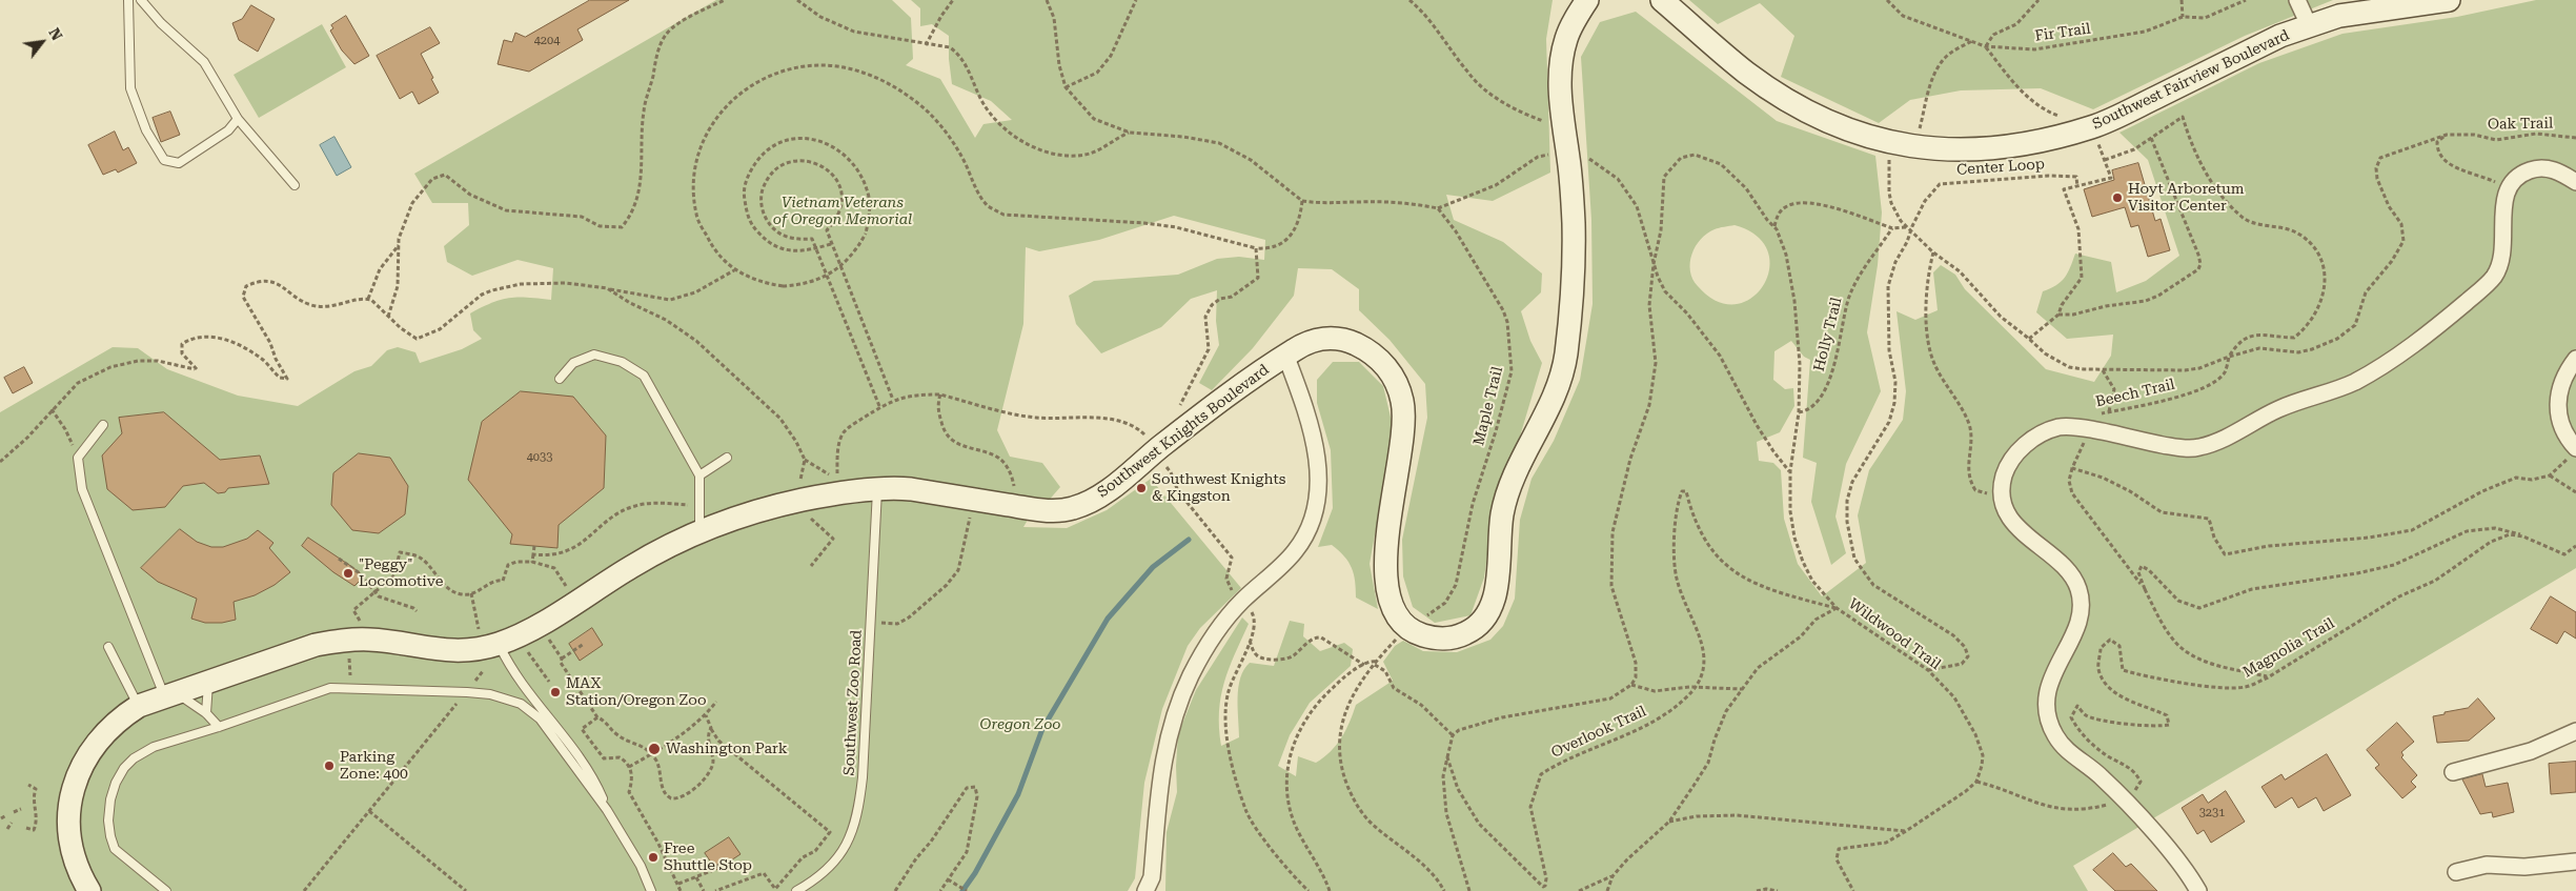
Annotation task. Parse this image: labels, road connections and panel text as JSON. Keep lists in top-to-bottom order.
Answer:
{
  "streets": {
    "street": ["Southwest Fairview Boulevard", "Southwest Knights Boulevard"],
    "lane": ["Southwest Zoo Road"],
    "path": [
      "Fir Trail",
      "Oak Trail",
      "Center Loop",
      "Holly Trail",
      "Beech Trail",
      "Maple Trail",
      "Wildwood Trail",
      "Magnolia Trail",
      "Overlook Trail"
    ]
  },
  "crossings": [
    ["Oak Trail", "Beech Trail"],
    ["Center Loop", "Beech Trail"],
    ["Holly Trail", "Wildwood Trail"],
    ["Southwest Knights Boulevard", "Southwest Zoo Road"],
    ["Wildwood Trail", "Magnolia Trail"],
    ["Wildwood Trail", "Overlook Trail"]
  ],
  "parks": ["Vietnam Veterans of Oregon Memorial", "Oregon Zoo"],
  "places": [
    "Hoyt Arboretum Visitor Center",
    "Southwest Knights & Kingston",
    "\"Peggy\" Locomotive",
    "MAX Station/Oregon Zoo",
    "Washington Park",
    "Parking Zone: 400",
    "Free Shuttle Stop"
  ],
  "house_numbers": ["4204", "4033", "3231"],
  "north": "top right"
}
